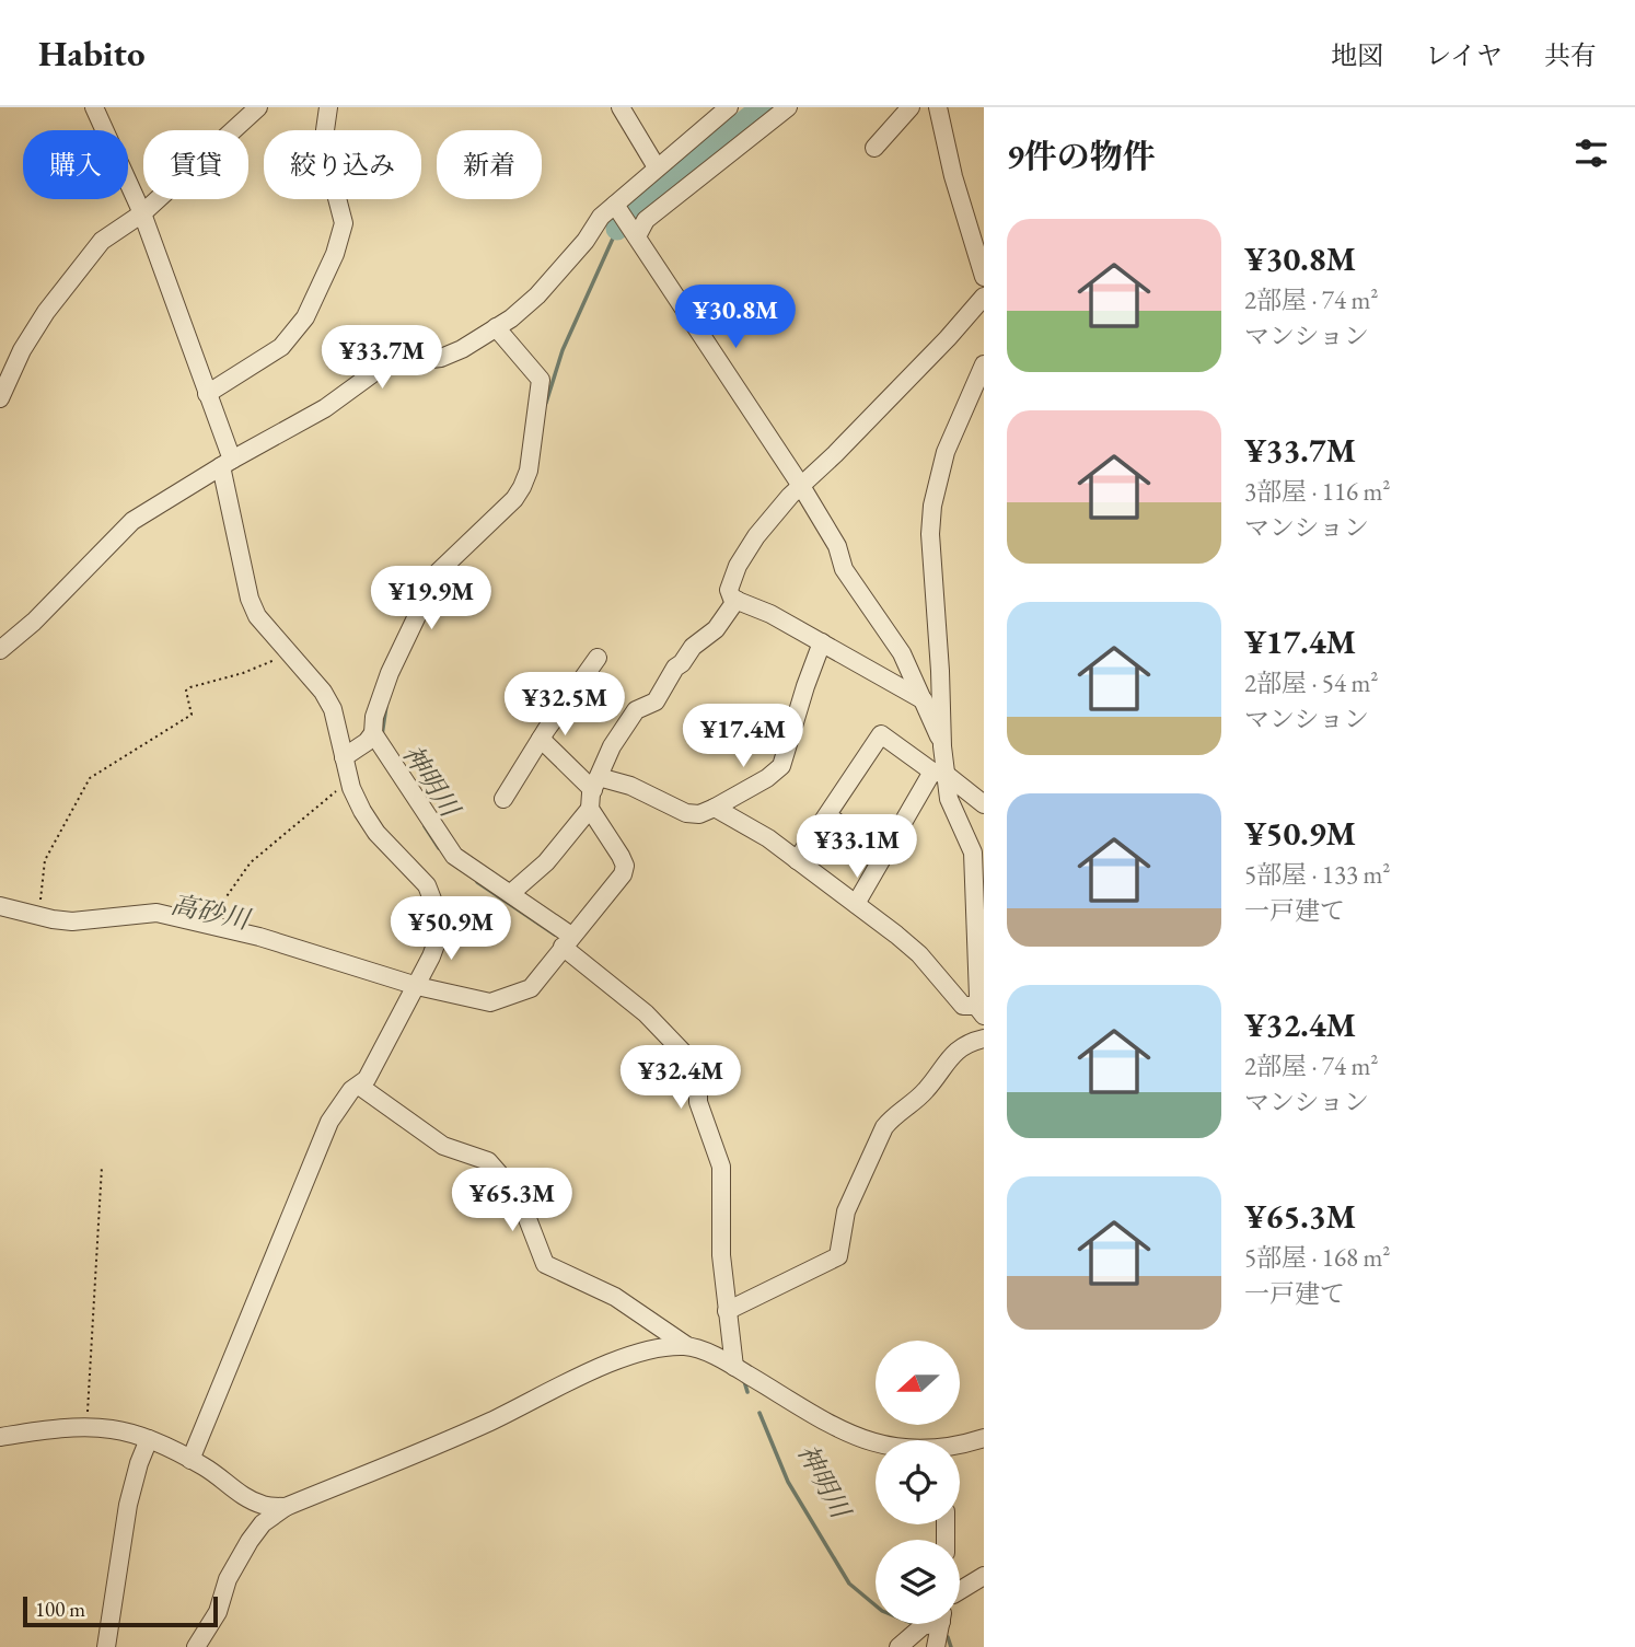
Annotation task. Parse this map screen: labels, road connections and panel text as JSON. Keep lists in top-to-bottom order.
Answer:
{
  "water": ["神明川", "高砂川"],
  "scale_bar": "100 m",
  "north": "left",
  "page": {
    "header": "Habito",
    "nav": ["地図", "レイヤ", "共有"],
    "heading": "9件の物件",
    "chip": [
      "購入",
      "賃貸",
      "絞り込み",
      "新着"
    ],
    "list": [
      {
        "name": "¥30.8M",
        "note": "2部屋 · 74 m² · マンション"
      },
      {
        "name": "¥33.7M",
        "note": "3部屋 · 116 m² · マンション"
      },
      {
        "name": "¥17.4M",
        "note": "2部屋 · 54 m² · マンション"
      },
      {
        "name": "¥50.9M",
        "note": "5部屋 · 133 m² · 一戸建て"
      },
      {
        "name": "¥32.4M",
        "note": "2部屋 · 74 m² · マンション"
      },
      {
        "name": "¥65.3M",
        "note": "5部屋 · 168 m² · 一戸建て"
      }
    ],
    "price": [
      "¥30.8M",
      "¥33.7M",
      "¥19.9M",
      "¥32.5M",
      "¥17.4M",
      "¥33.1M",
      "¥50.9M",
      "¥32.4M",
      "¥65.3M"
    ],
    "scale": "100 m"
  }
}
